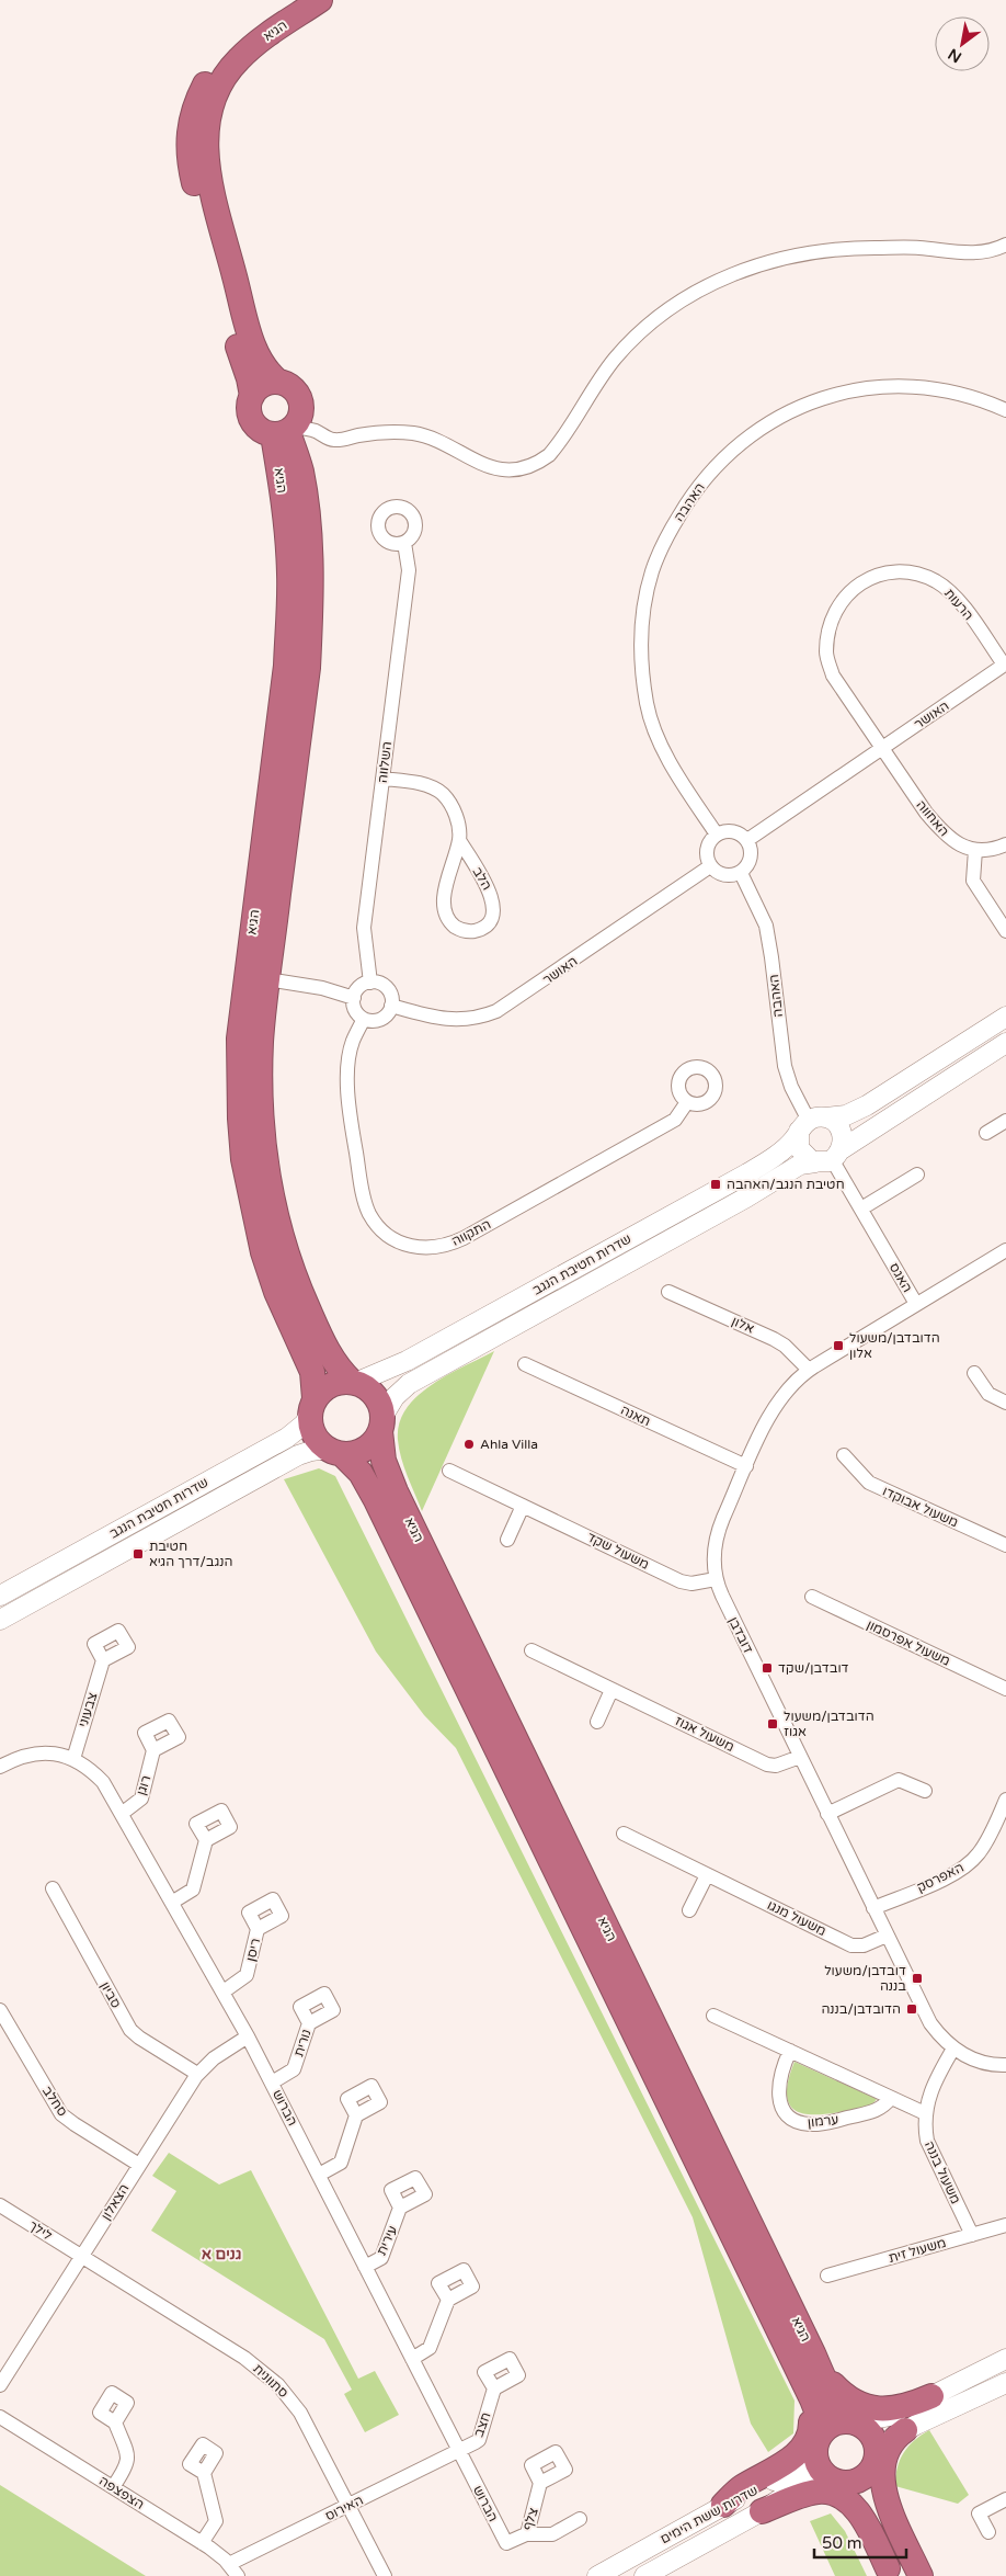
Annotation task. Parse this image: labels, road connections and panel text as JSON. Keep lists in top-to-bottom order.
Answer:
{
  "streets": {
    "highway": ["הגיא"],
    "street": [
      "האהבה",
      "הרעות",
      "האושר",
      "השלווה",
      "האחווה",
      "הלב",
      "התקווה",
      "שדרות חטיבת הנגב",
      "האגס",
      "אלון",
      "תאנה",
      "משעול אבוקדו",
      "משעול שקד",
      "דובדבן",
      "משעול אפרסמון",
      "צבעוני",
      "משעול אגוז",
      "רוגן",
      "האפרסק",
      "משעול מנגו",
      "ריסן",
      "סביון",
      "נורית",
      "סחלב",
      "הברוש",
      "ערמון",
      "משעול בננה",
      "הצאלון",
      "לילך",
      "עירית",
      "משעול זית",
      "סתוונית",
      "חצב",
      "הצפצפה",
      "האירוס",
      "שדרות ששת הימים",
      "צלף"
    ]
  },
  "crossings": [
    ["הגיא", "שדרות חטיבת הנגב"],
    ["האהבה", "האושר"],
    ["האהבה", "שדרות חטיבת הנגב"],
    ["הרעות", "האושר"],
    ["הרעות", "האחווה"],
    ["האושר", "השלווה"],
    ["האושר", "האחווה"],
    ["האושר", "התקווה"],
    ["השלווה", "הלב"],
    ["השלווה", "התקווה"],
    ["שדרות חטיבת הנגב", "האגס"],
    ["האגס", "דובדבן"],
    ["אלון", "דובדבן"],
    ["תאנה", "דובדבן"],
    ["משעול שקד", "דובדבן"],
    ["דובדבן", "משעול אגוז"],
    ["דובדבן", "האפרסק"],
    ["דובדבן", "משעול מנגו"],
    ["דובדבן", "משעול בננה"],
    ["צבעוני", "הברוש"],
    ["רוגן", "הברוש"],
    ["ריסן", "הברוש"],
    ["סביון", "הצאלון"],
    ["נורית", "הברוש"],
    ["סחלב", "הצאלון"],
    ["הברוש", "הצאלון"],
    ["הברוש", "עירית"],
    ["הברוש", "חצב"],
    ["הברוש", "האירוס"],
    ["הברוש", "צלף"],
    ["משעול בננה", "משעול זית"],
    ["הצאלון", "לילך"],
    ["הצאלון", "סתוונית"],
    ["לילך", "סתוונית"],
    ["סתוונית", "האירוס"],
    ["חצב", "האירוס"],
    ["הצפצפה", "האירוס"]
  ],
  "districts": ["גנים א"],
  "places": {
    "transit": [
      "חטיבת הנגב/האהבה",
      "הדובדבן/משעול אלון",
      "חטיבת הנגב/דרך הגיא",
      "דובדבן/שקד",
      "הדובדבן/משעול אגוז",
      "דובדבן/משעול בננה",
      "הדובדבן/בננה"
    ],
    "other": ["Ahla Villa"]
  },
  "scale_bar": "50 m",
  "north": "bottom left"
}
